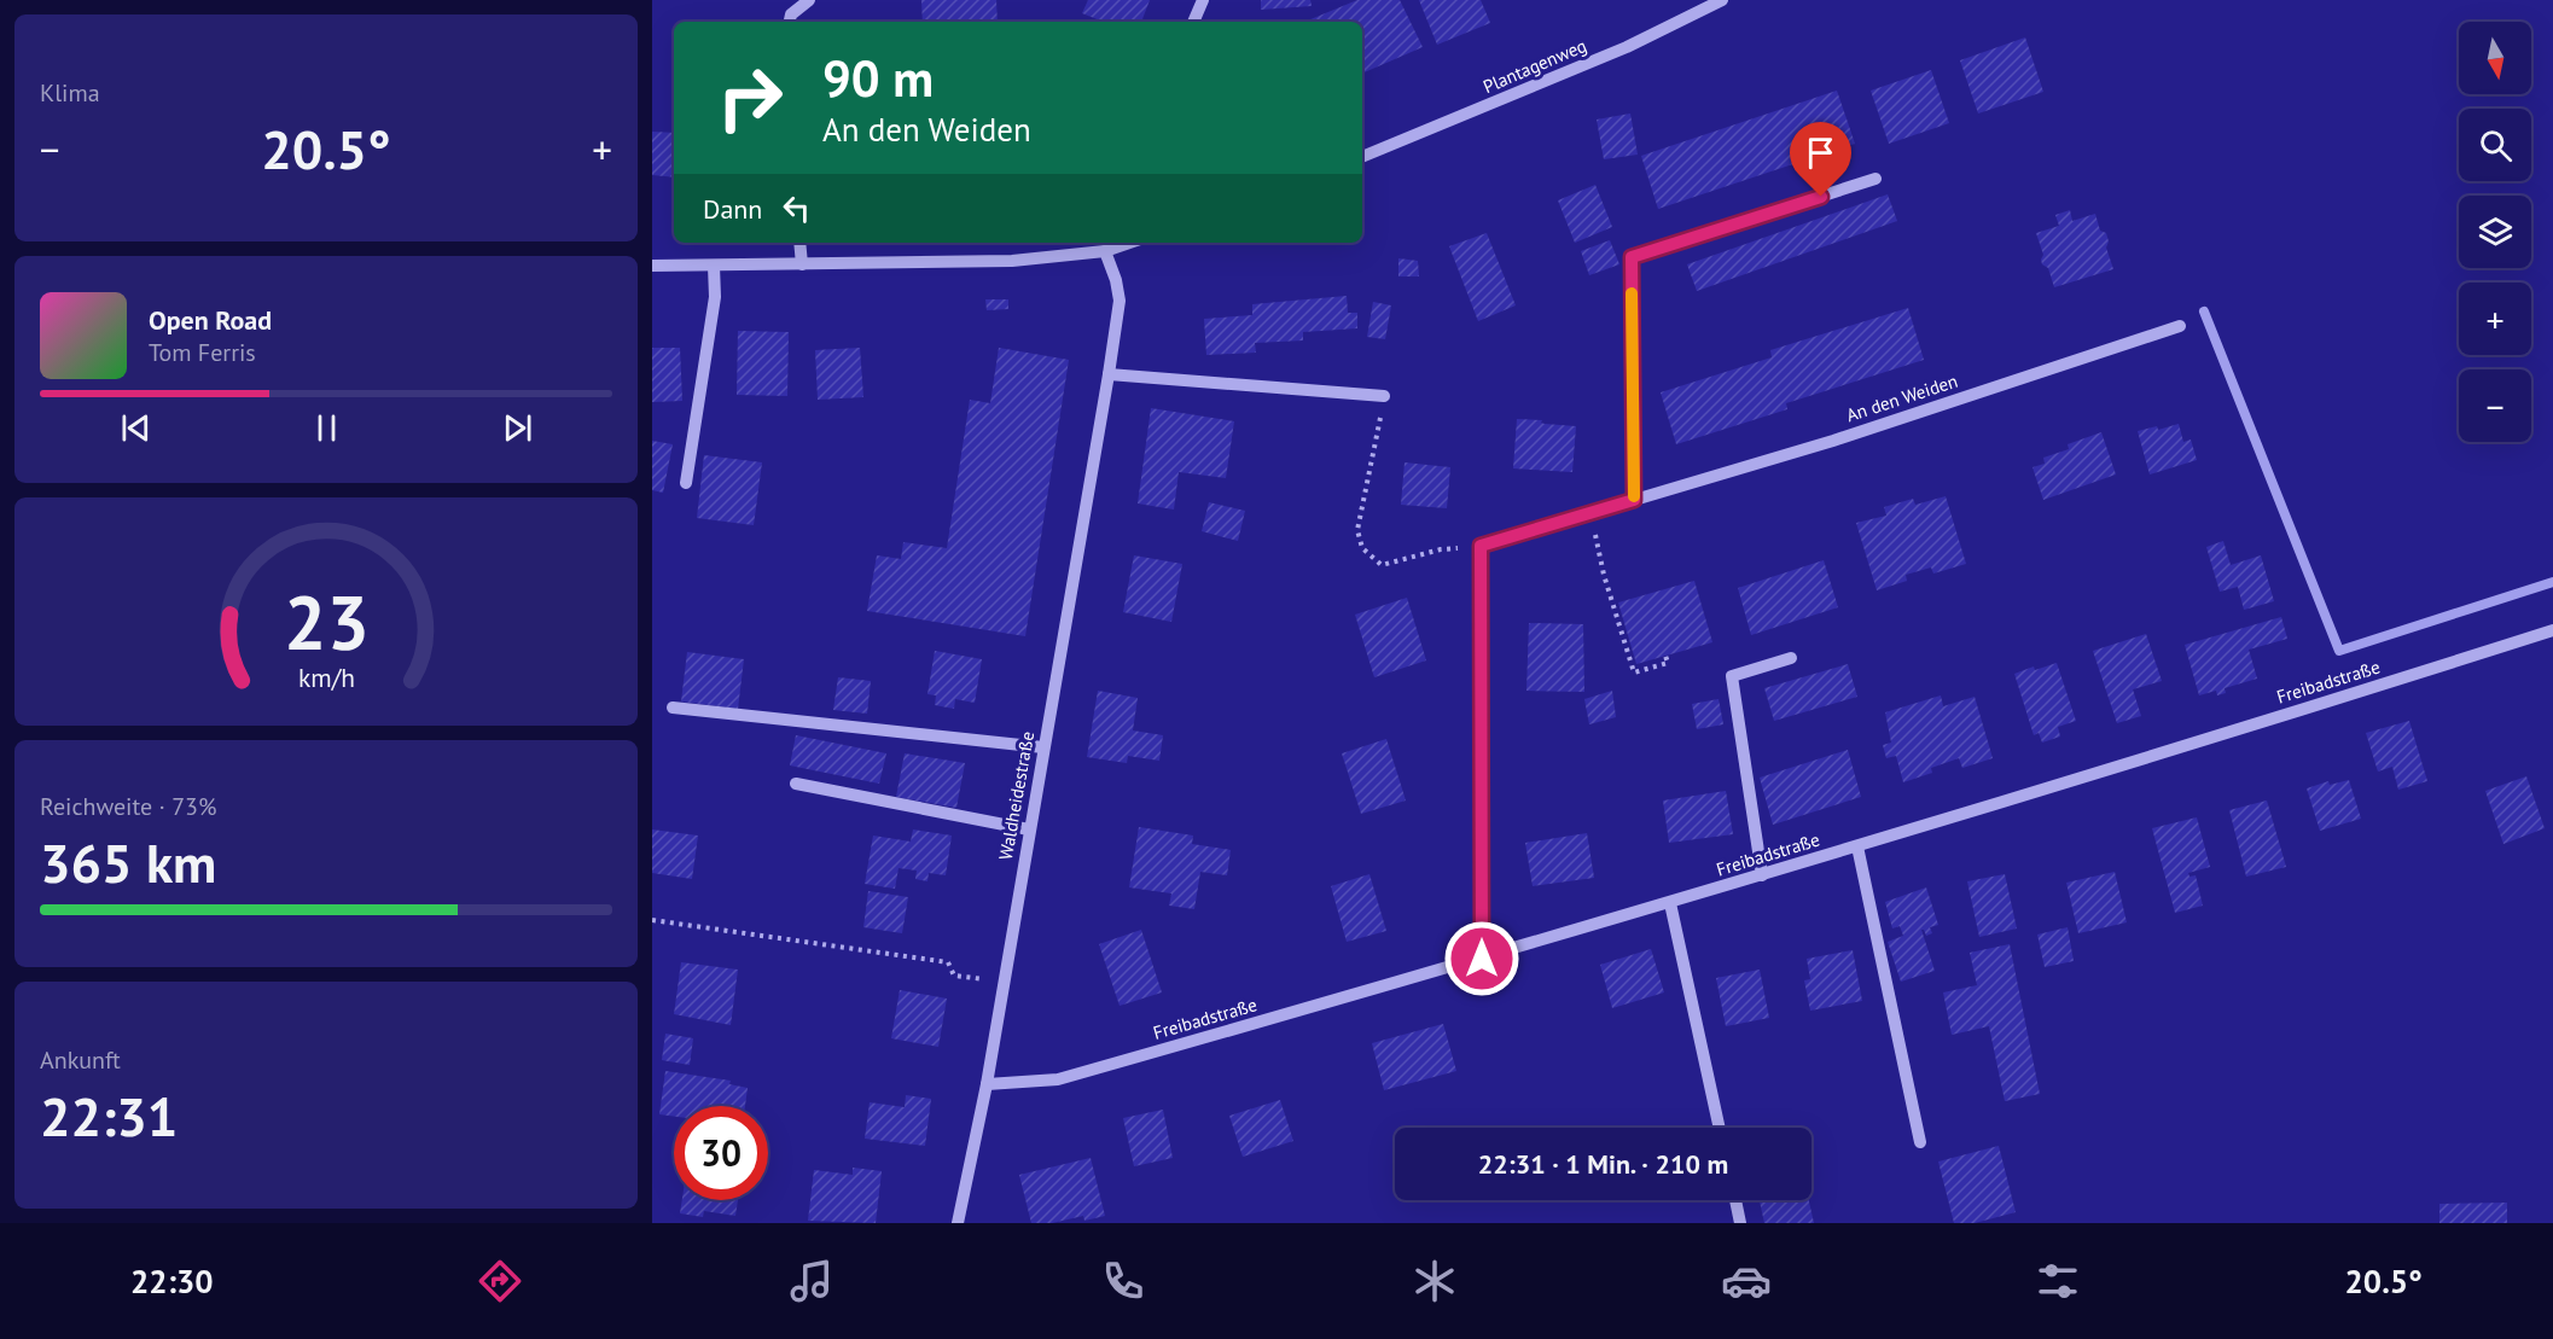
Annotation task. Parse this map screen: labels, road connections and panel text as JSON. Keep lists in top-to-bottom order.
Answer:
{
  "streets": {
    "street": [
      "Plantagenweg",
      "An den Weiden",
      "Freibadstraße",
      "Waldheidestraße"
    ]
  },
  "crossings": [
    ["Freibadstraße", "Waldheidestraße"]
  ],
  "north": "bottom",
  "page": {
    "tile": [
      "Klima",
      ["Reichweite · 73%", "365 km"],
      ["Ankunft", "22:31"]
    ],
    "map_buttons": ["+", "−"],
    "turn": ["90 m", "An den Weiden"],
    "heat": ["−", "20.5°", "+"],
    "then": "Dann",
    "song": ["Open Road", "Tom Ferris"],
    "limit": "30",
    "trip": "22:31 · 1 Min. · 210 m",
    "tabs": ["22:30", "20.5°"],
    "gauge": ["23", "km/h"]
  }
}
